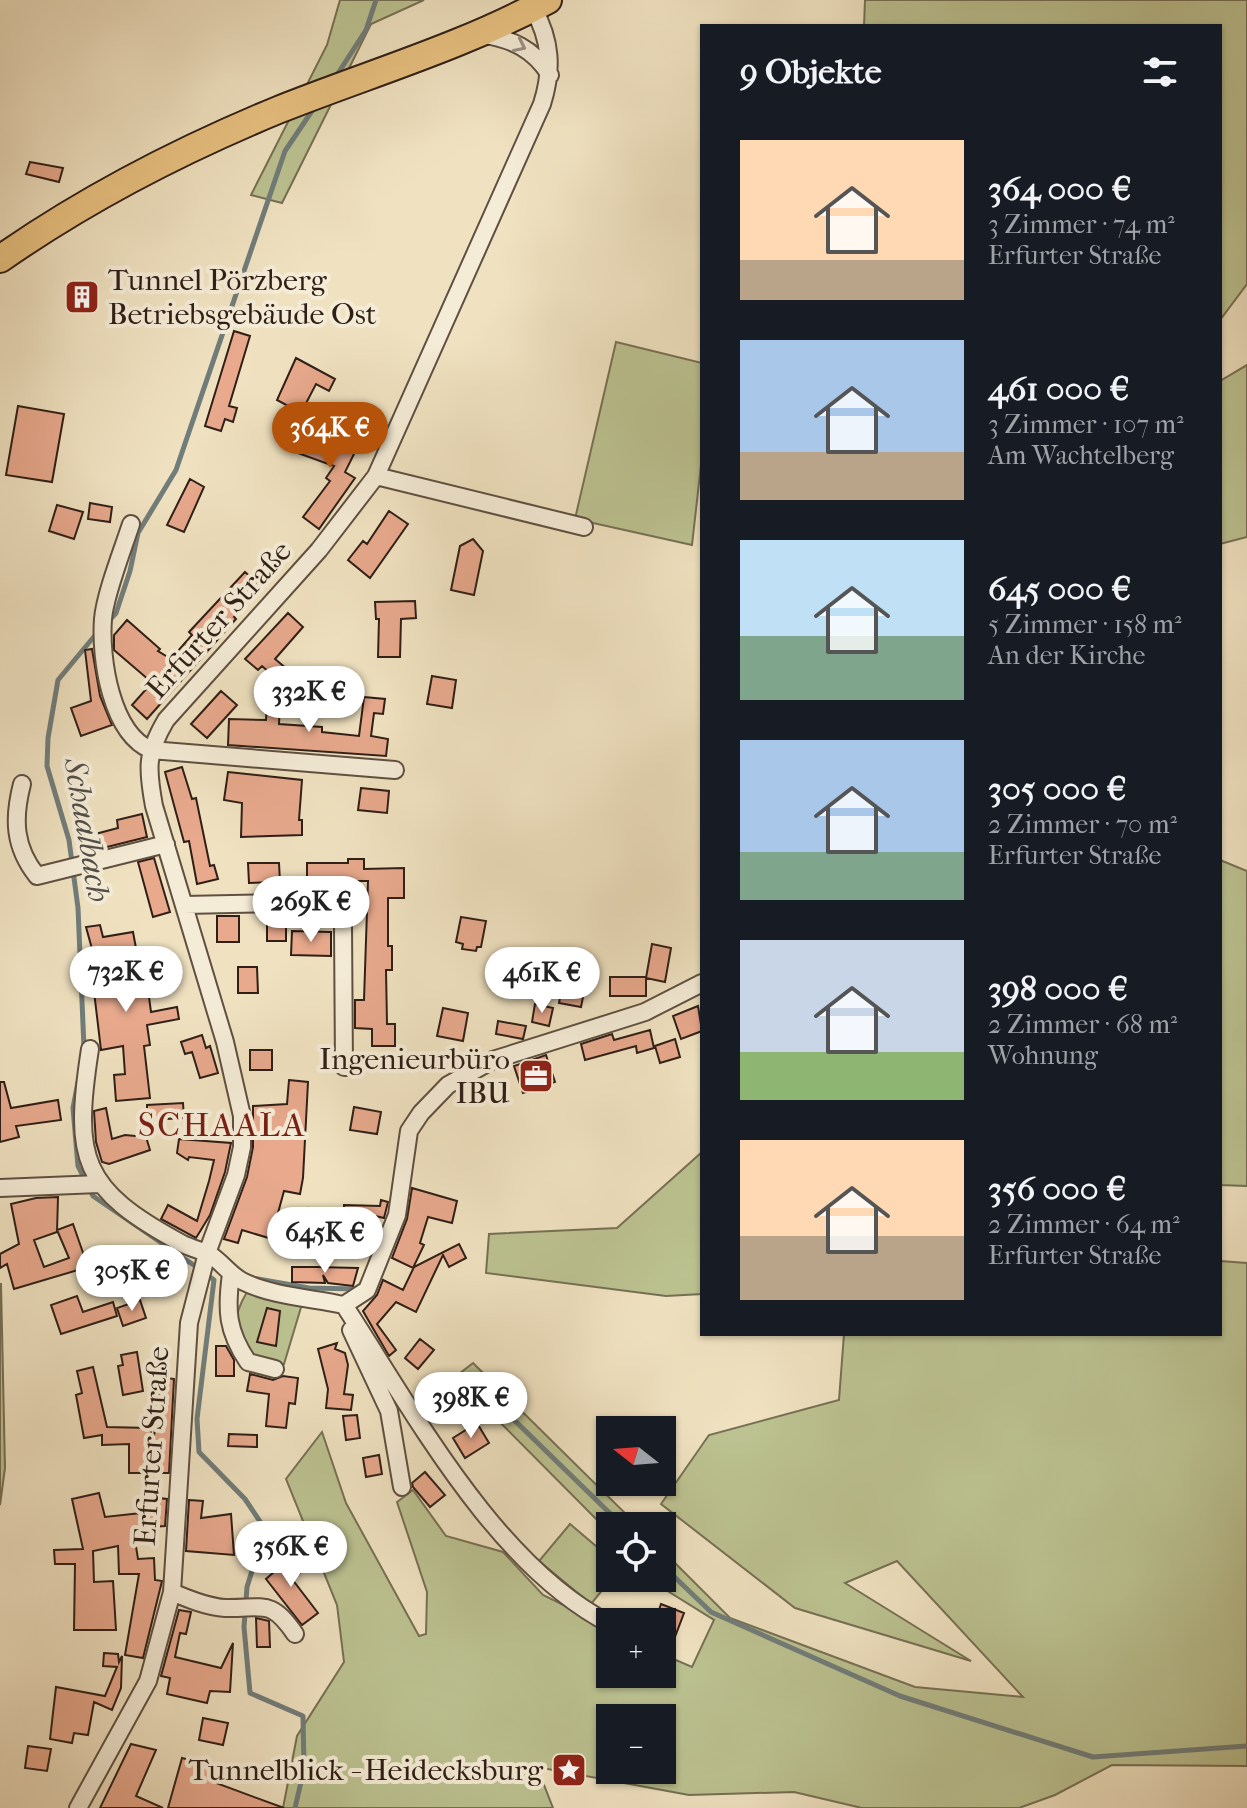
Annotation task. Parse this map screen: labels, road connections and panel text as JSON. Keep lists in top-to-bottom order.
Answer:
{
  "streets": {
    "street": ["Erfurter Straße"]
  },
  "districts": ["SCHAALA"],
  "water": ["Schaalbach"],
  "places": {
    "building": ["Tunnel Pörzberg Betriebsgebäude Ost"],
    "office": ["Ingenieurbüro IBU"],
    "place": ["Tunnelblick - Heidecksburg"]
  },
  "north": "left",
  "page": {
    "heading": "9 Objekte",
    "list": [
      {
        "name": "364 000 €",
        "note": "3 Zimmer · 74 m² · Erfurter Straße"
      },
      {
        "name": "461 000 €",
        "note": "3 Zimmer · 107 m² · Am Wachtelberg"
      },
      {
        "name": "645 000 €",
        "note": "5 Zimmer · 158 m² · An der Kirche"
      },
      {
        "name": "305 000 €",
        "note": "2 Zimmer · 70 m² · Erfurter Straße"
      },
      {
        "name": "398 000 €",
        "note": "2 Zimmer · 68 m² · Wohnung"
      },
      {
        "name": "356 000 €",
        "note": "2 Zimmer · 64 m² · Erfurter Straße"
      }
    ],
    "price": [
      "364K €",
      "332K €",
      "269K €",
      "732K €",
      "461K €",
      "645K €",
      "305K €",
      "398K €",
      "356K €"
    ],
    "map_buttons": ["+", "−"]
  }
}
